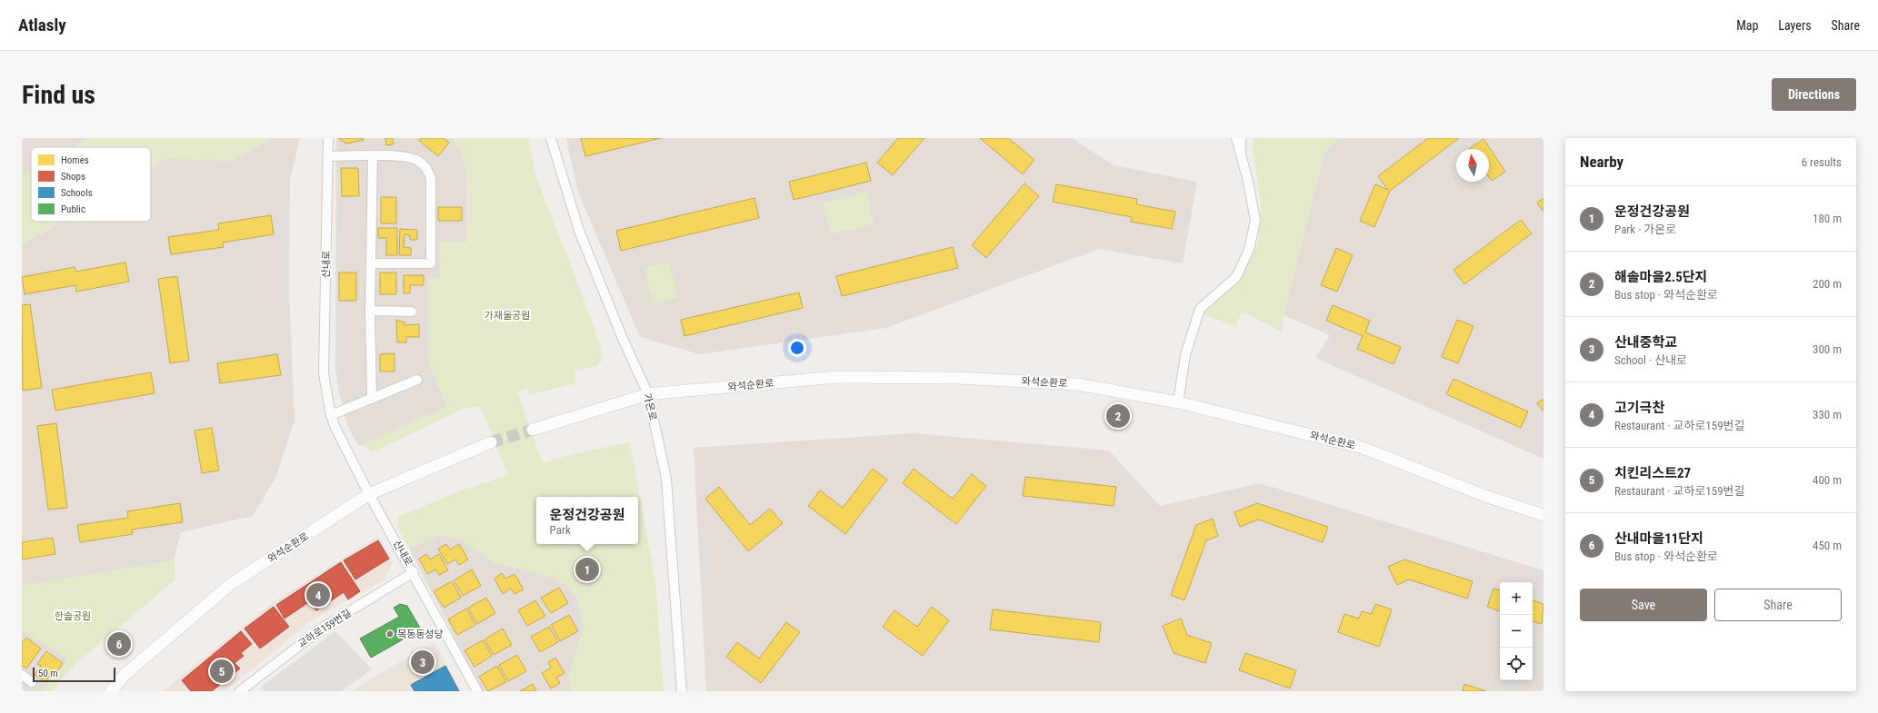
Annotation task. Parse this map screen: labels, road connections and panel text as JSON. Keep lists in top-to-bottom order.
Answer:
{
  "streets": {
    "street": [
      "산내로",
      "와석순환로",
      "가온로",
      "교하로159번길"
    ]
  },
  "crossings": [
    ["산내로", "와석순환로"],
    ["산내로", "교하로159번길"],
    ["와석순환로", "가온로"]
  ],
  "parks": ["가재울공원", "한솔공원"],
  "places": ["목동동성당"],
  "legend": [
    "Homes",
    "Shops",
    "Schools",
    "Public"
  ],
  "scale_bar": "50 m",
  "north": "top",
  "page": {
    "header": "Atlasly",
    "nav": ["Map", "Layers", "Share"],
    "buttons": [
      "Directions",
      ["Save", "Share"]
    ],
    "title": "Find us",
    "heading": ["Nearby", "6 results"],
    "list": [
      {
        "mark": "1",
        "name": "운정건강공원",
        "note": "Park · 가온로",
        "value": "180 m"
      },
      {
        "mark": "2",
        "name": "해솔마을2.5단지",
        "note": "Bus stop · 와석순환로",
        "value": "200 m"
      },
      {
        "mark": "3",
        "name": "산내중학교",
        "note": "School · 산내로",
        "value": "300 m"
      },
      {
        "mark": "4",
        "name": "고기극찬",
        "note": "Restaurant · 교하로159번길",
        "value": "330 m"
      },
      {
        "mark": "5",
        "name": "치킨리스트27",
        "note": "Restaurant · 교하로159번길",
        "value": "400 m"
      },
      {
        "mark": "6",
        "name": "산내마을11단지",
        "note": "Bus stop · 와석순환로",
        "value": "450 m"
      }
    ],
    "pins": [
      "2",
      "1",
      "4",
      "6",
      "3",
      "5"
    ],
    "popup": ["운정건강공원", "Park"],
    "map_buttons": ["+", "−"],
    "scale": "50 m"
  }
}
